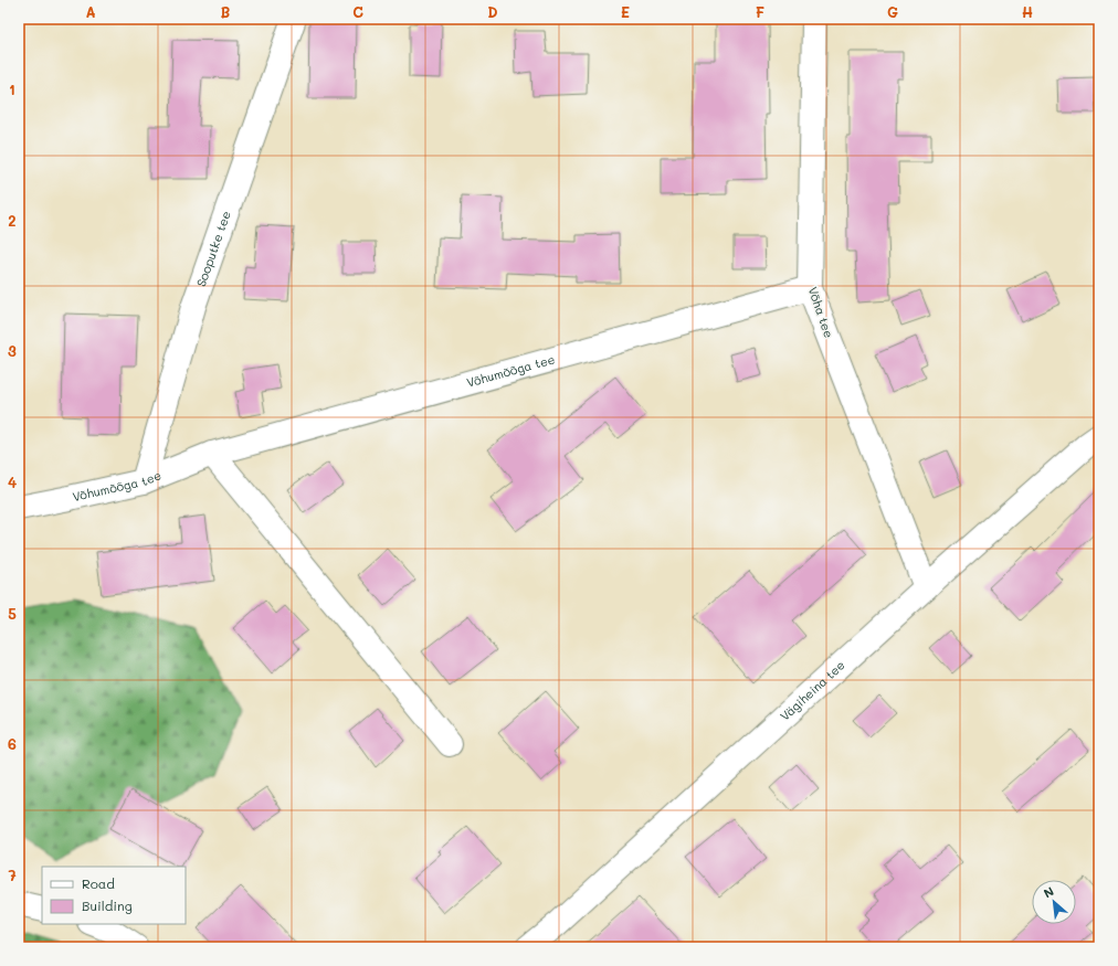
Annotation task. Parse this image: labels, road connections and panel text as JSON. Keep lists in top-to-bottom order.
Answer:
{
  "streets": {
    "street": [
      "Sooputke tee",
      "Võha tee",
      "Võhumõõga tee",
      "Vägiheina tee"
    ]
  },
  "crossings": [
    ["Sooputke tee", "Võhumõõga tee"],
    ["Võha tee", "Võhumõõga tee"],
    ["Võha tee", "Vägiheina tee"]
  ],
  "legend": ["Road", "Building"],
  "north": "top left",
  "grid": {
    "columns": [
      "A",
      "B",
      "C",
      "D",
      "E",
      "F",
      "G",
      "H"
    ],
    "rows": [
      "1",
      "2",
      "3",
      "4",
      "5",
      "6",
      "7"
    ]
  }
}
